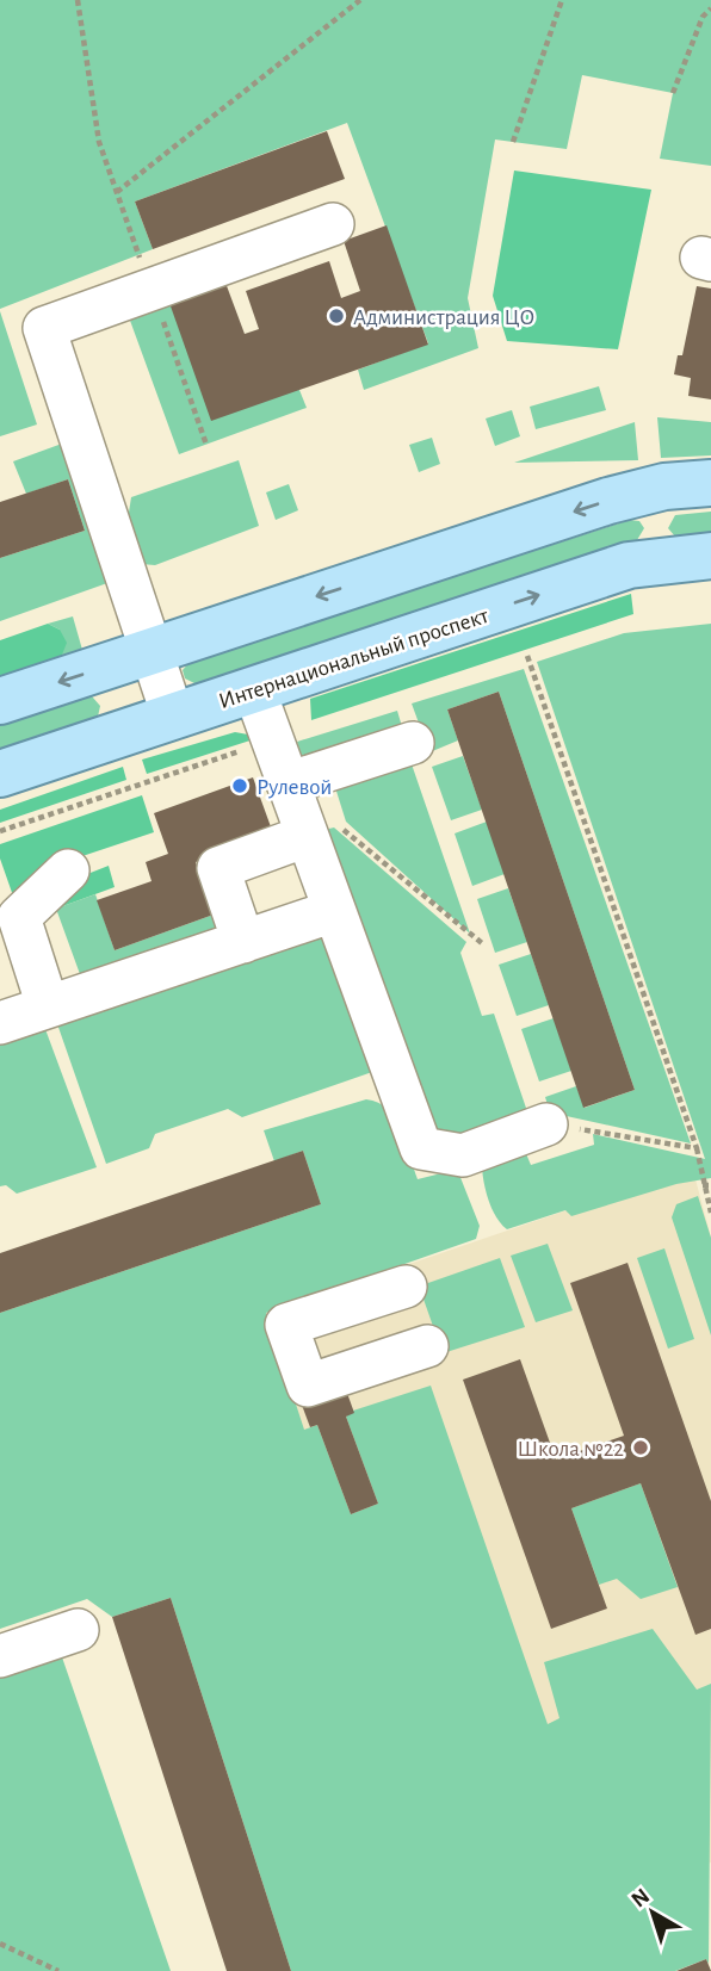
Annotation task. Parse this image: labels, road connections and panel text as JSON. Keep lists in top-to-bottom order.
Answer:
{
  "streets": {
    "main road": ["Интернациональный проспект"]
  },
  "places": ["Администрация ЦО", "Рулевой", "Школа №22"],
  "north": "top left"
}
